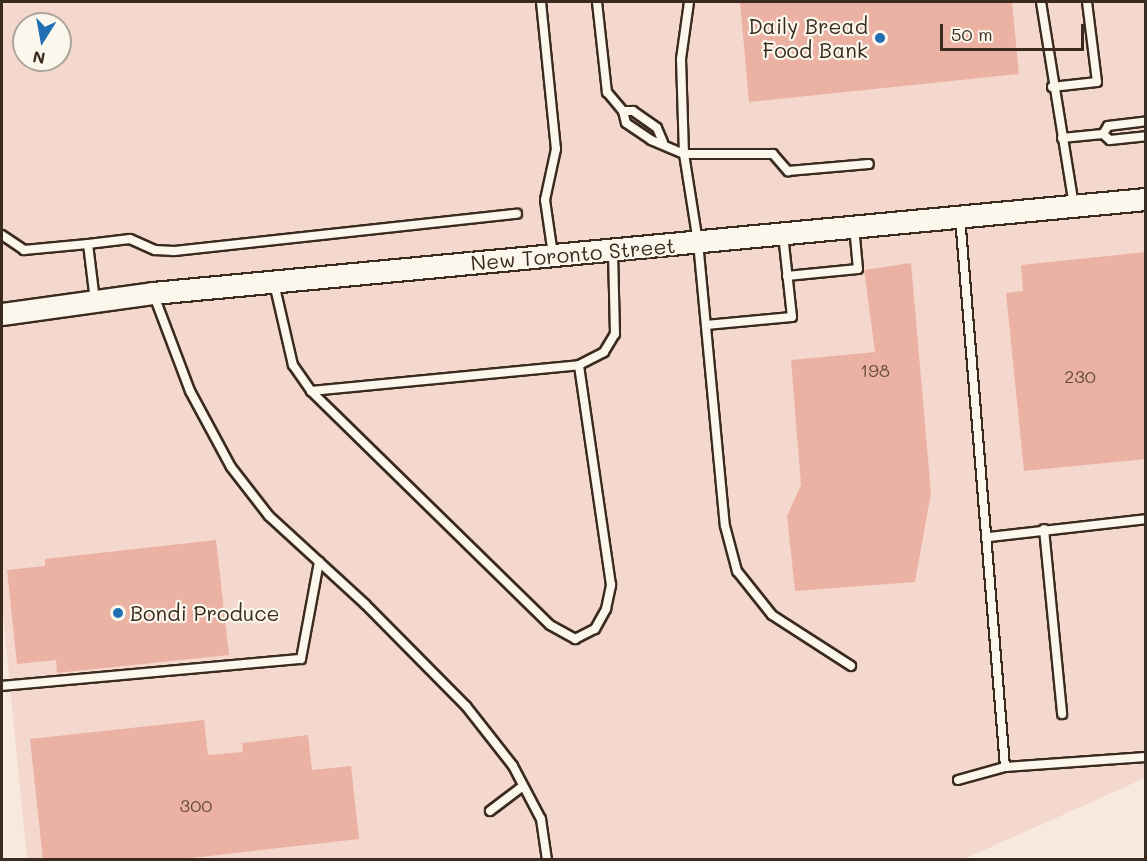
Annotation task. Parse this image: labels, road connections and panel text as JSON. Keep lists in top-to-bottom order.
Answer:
{
  "streets": {
    "street": ["New Toronto Street"]
  },
  "places": ["Daily Bread Food Bank", "Bondi Produce"],
  "house_numbers": ["198", "230", "300"],
  "scale_bar": "50 m",
  "north": "bottom"
}
